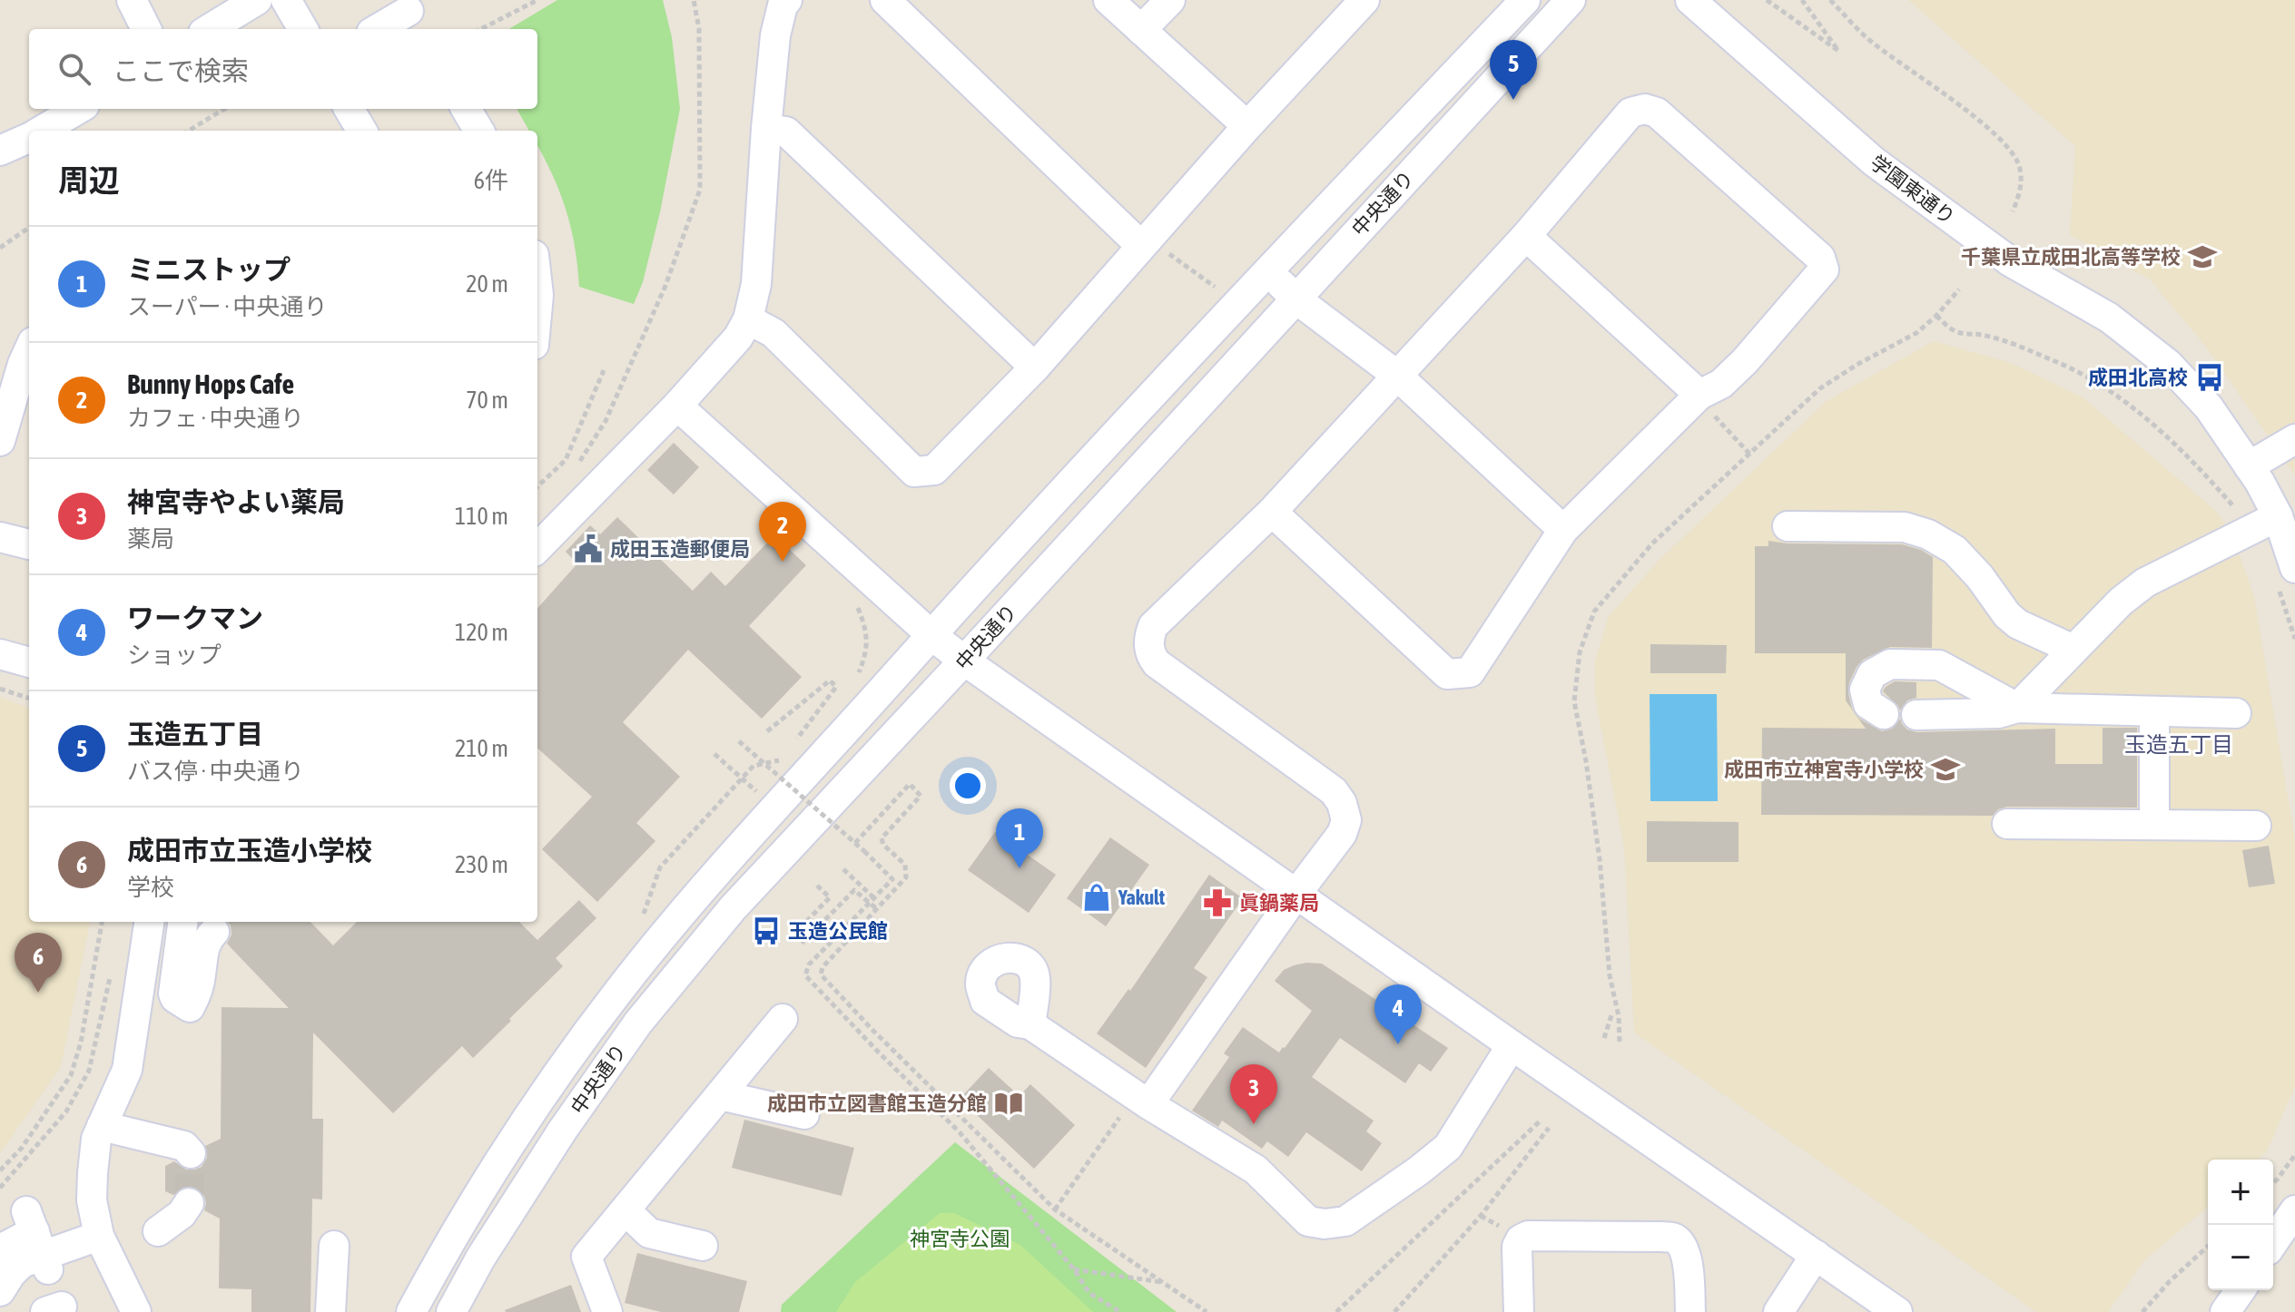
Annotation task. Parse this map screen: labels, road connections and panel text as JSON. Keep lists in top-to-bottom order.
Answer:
{
  "streets": {
    "street": ["学園東通り", "中央通り"]
  },
  "districts": ["玉造五丁目"],
  "parks": ["神宮寺公園"],
  "places": {
    "school or university": ["千葉県立成田北高等学校", "成田市立神宮寺小学校"],
    "bus stop": ["成田北高校", "玉造公民館"],
    "public building": ["成田玉造郵便局"],
    "shop": ["Yakult"],
    "pharmacy": ["眞鍋薬局"],
    "library": ["成田市立図書館玉造分館"]
  },
  "page": {
    "search": "ここで検索",
    "pins": [
      "5",
      "2",
      "1",
      "6",
      "4",
      "3"
    ],
    "heading": ["周辺", "6件"],
    "list": [
      {
        "mark": "1",
        "name": "ミニストップ",
        "note": "スーパー · 中央通り",
        "value": "20 m"
      },
      {
        "mark": "2",
        "name": "Bunny Hops Cafe",
        "note": "カフェ · 中央通り",
        "value": "70 m"
      },
      {
        "mark": "3",
        "name": "神宮寺やよい薬局",
        "note": "薬局",
        "value": "110 m"
      },
      {
        "mark": "4",
        "name": "ワークマン",
        "note": "ショップ",
        "value": "120 m"
      },
      {
        "mark": "5",
        "name": "玉造五丁目",
        "note": "バス停 · 中央通り",
        "value": "210 m"
      },
      {
        "mark": "6",
        "name": "成田市立玉造小学校",
        "note": "学校",
        "value": "230 m"
      }
    ],
    "map_buttons": ["+", "−"]
  }
}
